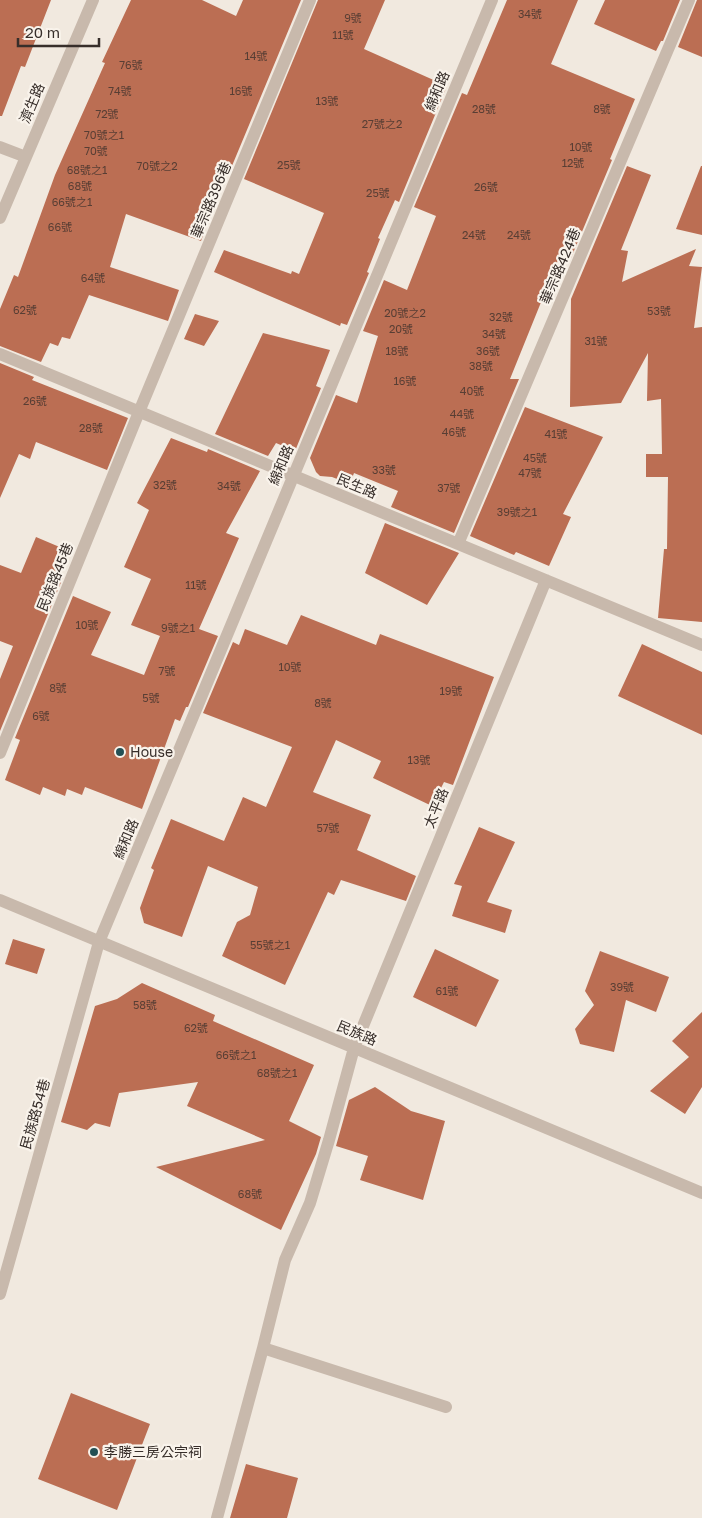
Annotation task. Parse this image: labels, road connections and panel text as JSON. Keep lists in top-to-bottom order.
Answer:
{
  "streets": {
    "street": [
      "綿和路",
      "濟生路",
      "華宗路396巷",
      "華宗路424巷",
      "民生路",
      "民族路45巷",
      "太平路",
      "民族路",
      "民族路54巷"
    ]
  },
  "crossings": [
    ["綿和路", "民生路"],
    ["綿和路", "民族路"],
    ["綿和路", "民族路54巷"],
    ["華宗路396巷", "民生路"],
    ["華宗路396巷", "民族路45巷"],
    ["華宗路424巷", "民生路"],
    ["民生路", "民族路45巷"],
    ["民生路", "太平路"],
    ["太平路", "民族路"],
    ["民族路", "民族路54巷"]
  ],
  "places": ["House", "李勝三房公宗祠"],
  "house_numbers": [
    "34號",
    "9號",
    "11號",
    "14號",
    "76號",
    "74號",
    "16號",
    "13號",
    "28號",
    "8號",
    "72號",
    "27號之2",
    "70號之1",
    "10號",
    "70號",
    "12號",
    "25號",
    "70號之2",
    "68號之1",
    "68號",
    "26號",
    "25號",
    "66號之1",
    "66號",
    "24號",
    "24號",
    "64號",
    "62號",
    "53號",
    "20號之2",
    "32號",
    "20號",
    "34號",
    "31號",
    "18號",
    "36號",
    "38號",
    "16號",
    "40號",
    "26號",
    "44號",
    "28號",
    "46號",
    "41號",
    "45號",
    "33號",
    "47號",
    "32號",
    "34號",
    "37號",
    "39號之1",
    "11號",
    "10號",
    "9號之1",
    "10號",
    "7號",
    "8號",
    "19號",
    "5號",
    "8號",
    "6號",
    "13號",
    "57號",
    "55號之1",
    "39號",
    "61號",
    "58號",
    "62號",
    "66號之1",
    "68號之1",
    "68號"
  ],
  "scale_bar": "20 m"
}
